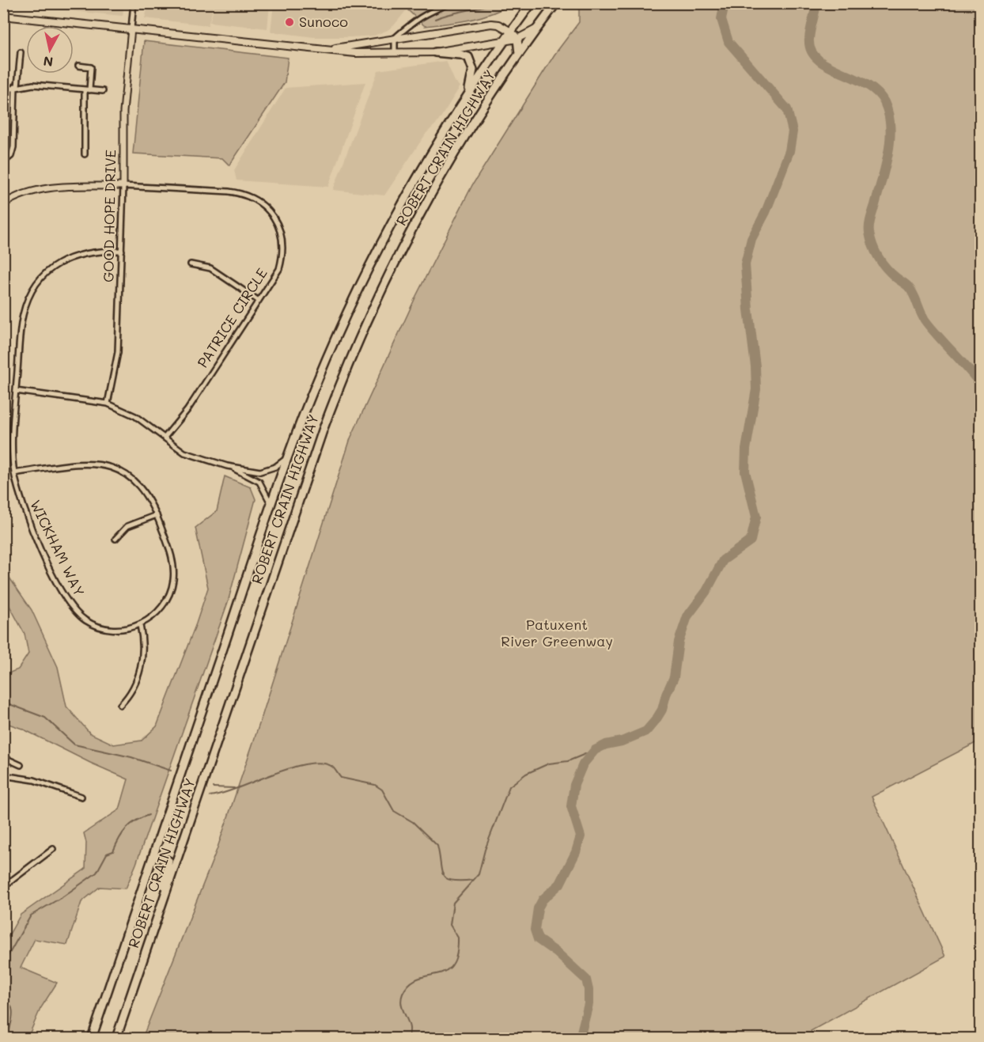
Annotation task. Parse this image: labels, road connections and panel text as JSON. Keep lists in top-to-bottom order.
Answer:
{
  "streets": {
    "highway": ["ROBERT CRAIN HIGHWAY"],
    "street": ["GOOD HOPE DRIVE", "PATRICE CIRCLE", "WICKHAM WAY"]
  },
  "crossings": [
    ["GOOD HOPE DRIVE", "PATRICE CIRCLE"],
    ["GOOD HOPE DRIVE", "WICKHAM WAY"]
  ],
  "parks": ["Patuxent River Greenway"],
  "places": ["Sunoco"],
  "north": "bottom"
}
